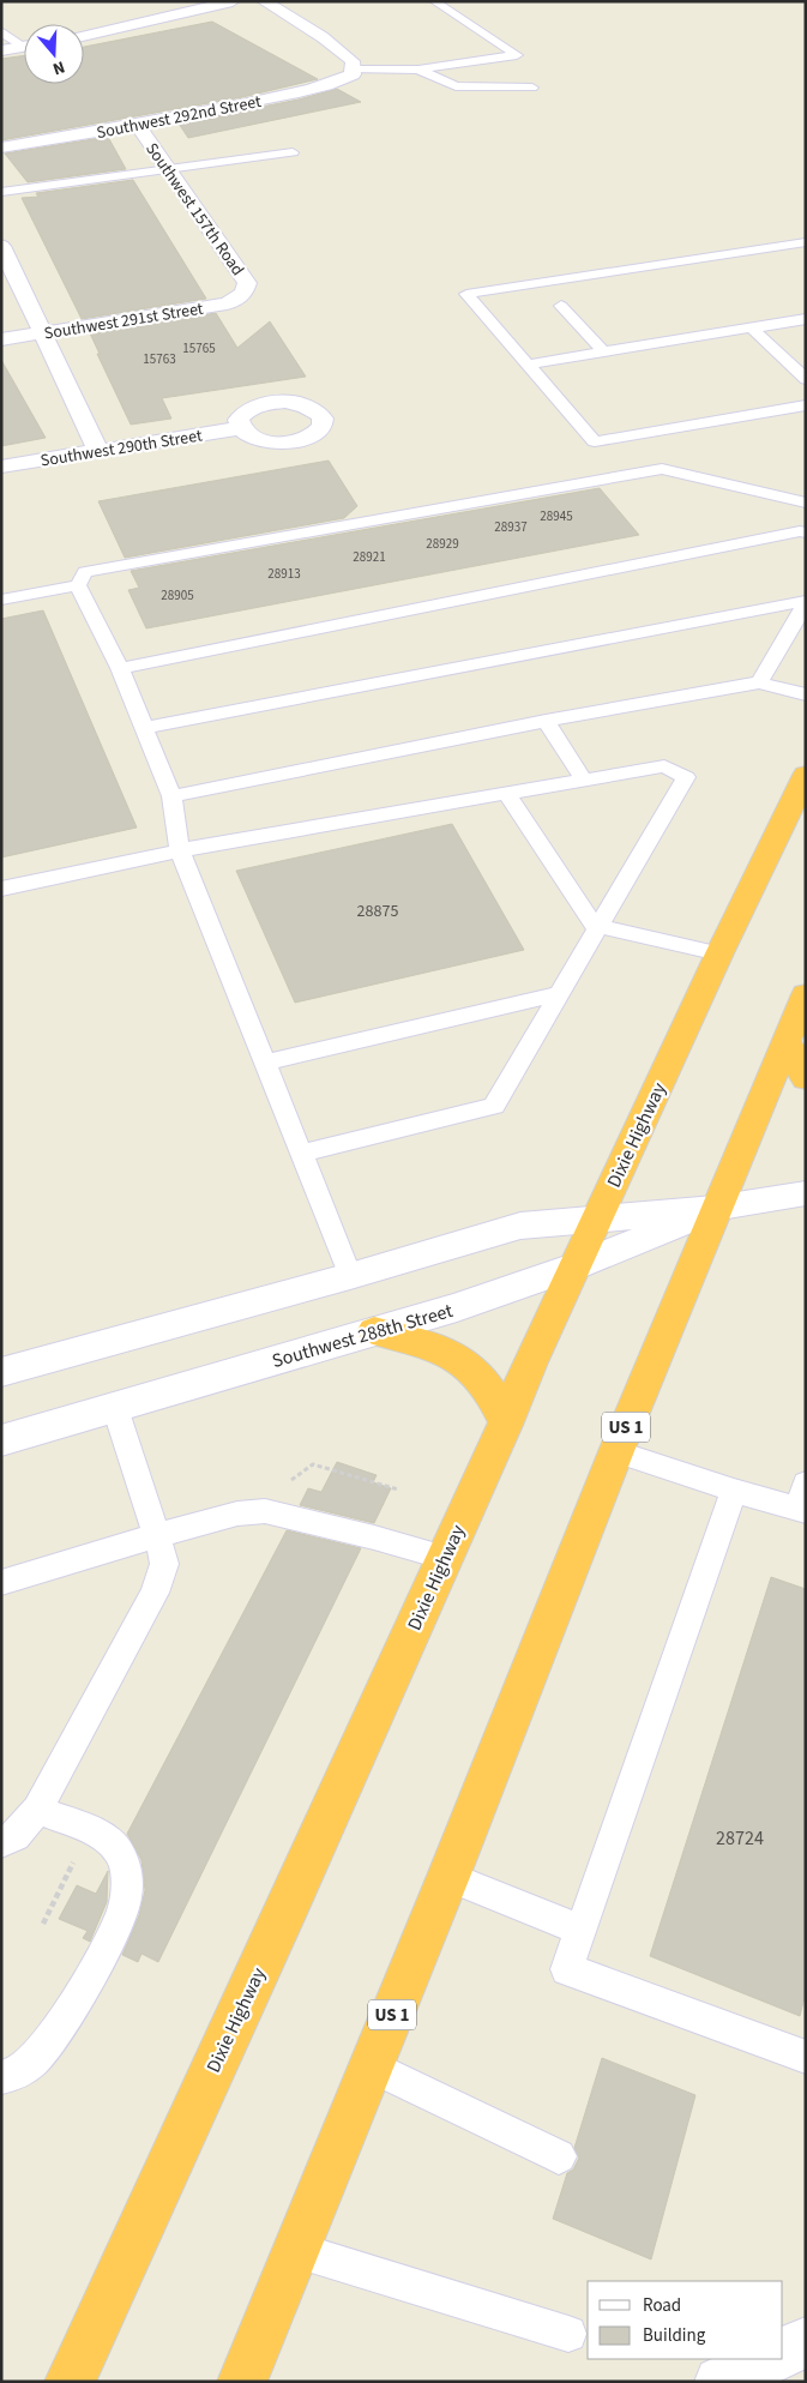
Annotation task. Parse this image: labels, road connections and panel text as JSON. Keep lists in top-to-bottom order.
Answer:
{
  "streets": {
    "highway": ["Dixie Highway", "US 1"],
    "street": [
      "Southwest 292nd Street",
      "Southwest 157th Road",
      "Southwest 291st Street",
      "Southwest 290th Street",
      "Southwest 288th Street"
    ]
  },
  "crossings": [
    ["Southwest 292nd Street", "Southwest 157th Road"],
    ["Southwest 157th Road", "Southwest 291st Street"],
    ["Dixie Highway", "Southwest 288th Street"],
    ["Southwest 288th Street", "US 1"]
  ],
  "house_numbers": [
    "15765",
    "15763",
    "28945",
    "28937",
    "28929",
    "28921",
    "28913",
    "28905",
    "28875",
    "28724"
  ],
  "legend": ["Road", "Building"],
  "north": "bottom"
}
